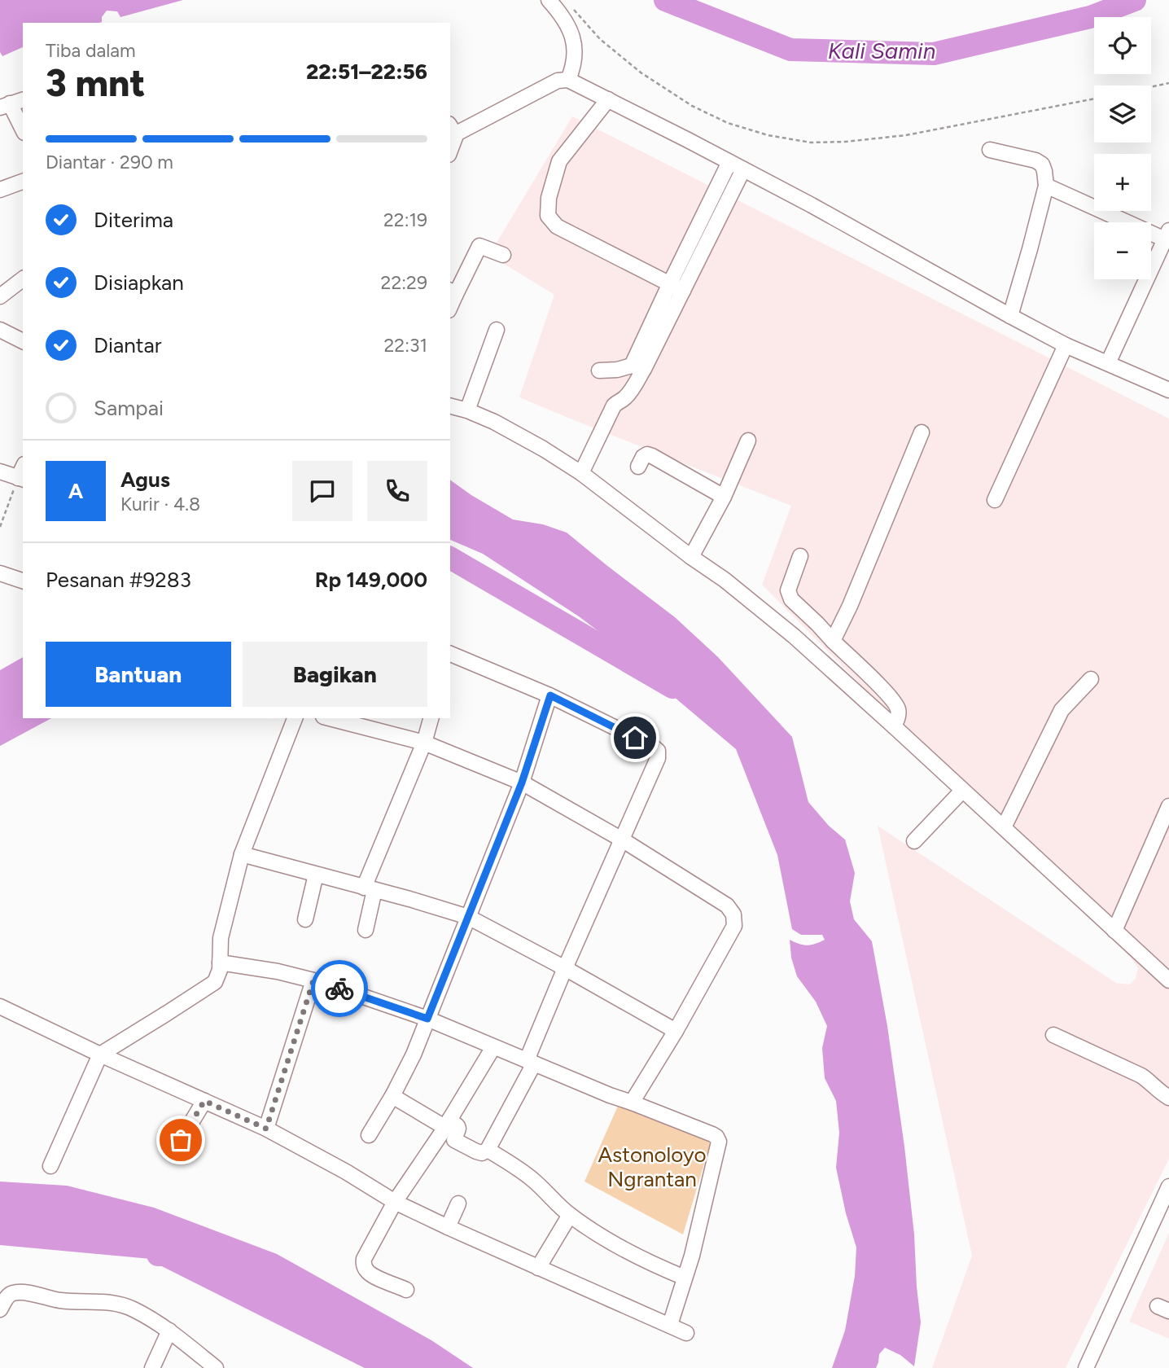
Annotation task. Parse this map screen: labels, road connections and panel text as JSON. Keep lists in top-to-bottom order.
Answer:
{
  "water": ["Kali Samin"],
  "parks": ["Astonoloyo Ngrantan"],
  "page": {
    "map_buttons": ["+", "−"],
    "heading": ["3 mnt", "Tiba dalam", "22:51–22:56"],
    "panel": [
      "Agus",
      "Kurir · 4.8",
      "Pesanan #9283",
      "Rp 149,000"
    ],
    "bar": "Diantar · 290 m",
    "list": [
      ["Diterima", "22:19"],
      ["Disiapkan", "22:29"],
      ["Diantar", "22:31"],
      "Sampai"
    ],
    "round": "A",
    "buttons": ["Bantuan", "Bagikan"]
  }
}
